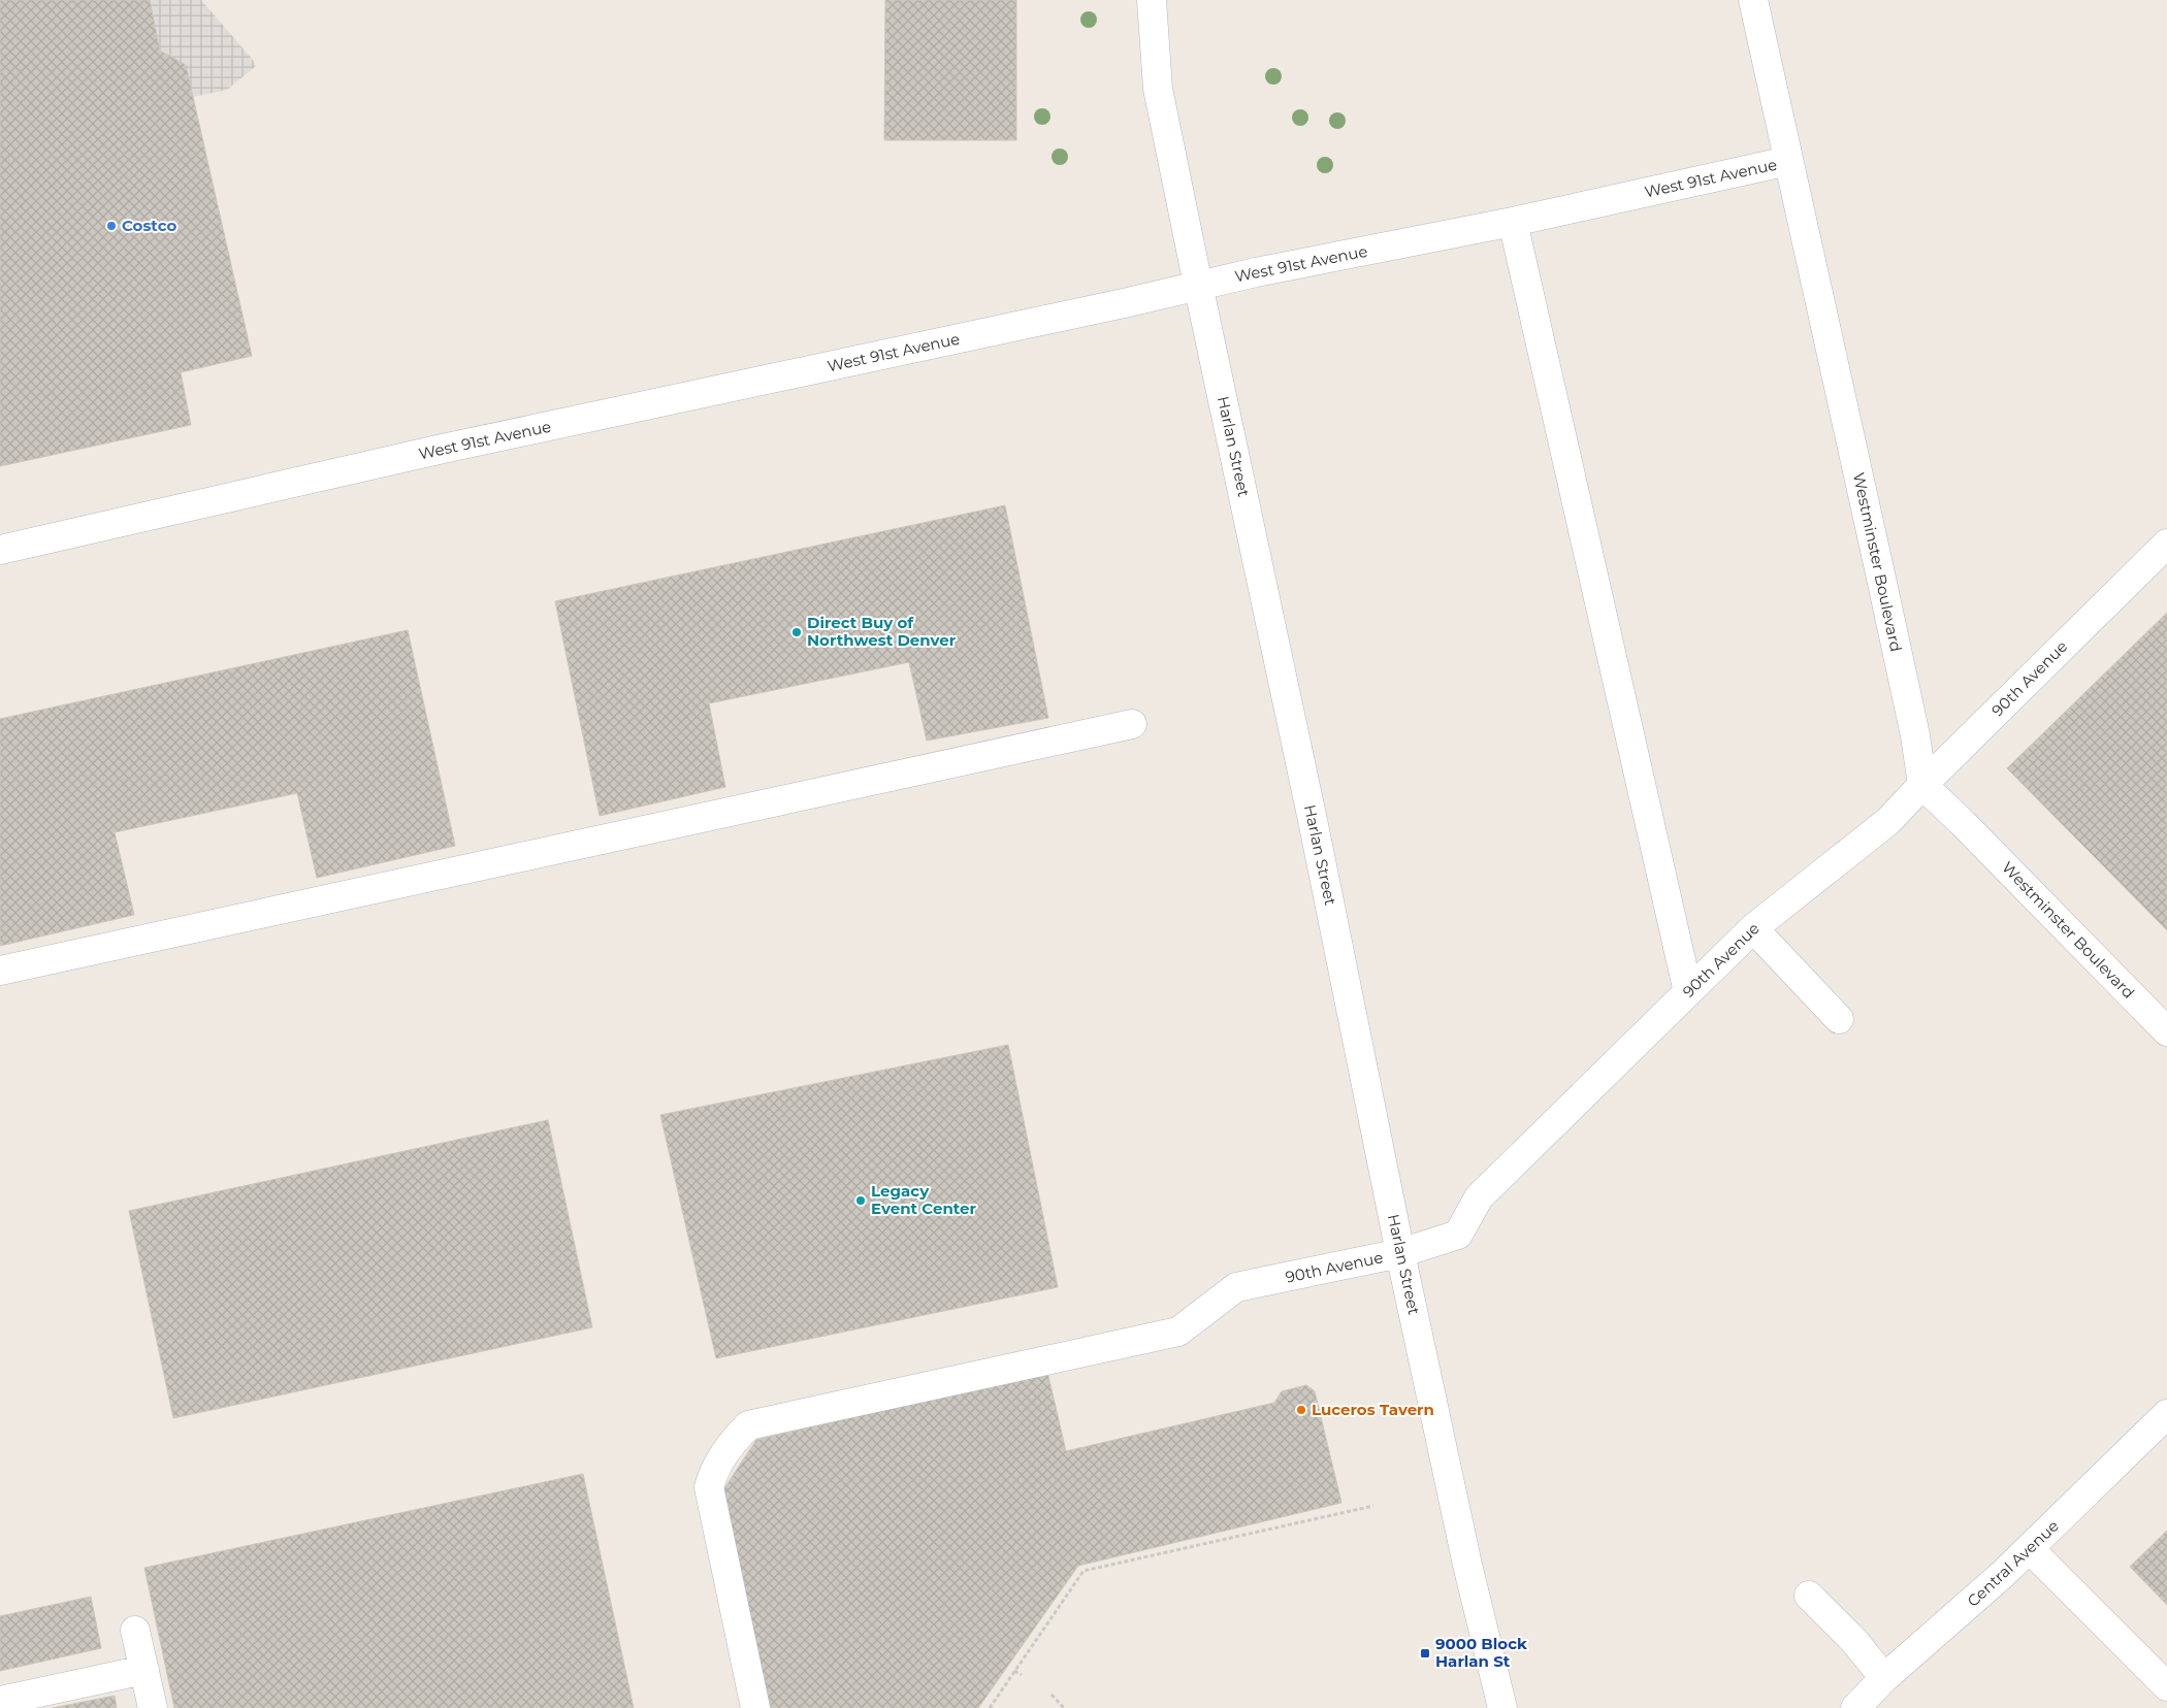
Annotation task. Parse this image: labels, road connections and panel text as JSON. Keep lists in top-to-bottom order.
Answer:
{
  "streets": {
    "street": [
      "West 91st Avenue",
      "Harlan Street",
      "Westminster Boulevard",
      "90th Avenue",
      "Central Avenue"
    ]
  },
  "crossings": [
    ["West 91st Avenue", "Harlan Street"],
    ["West 91st Avenue", "Westminster Boulevard"],
    ["Harlan Street", "90th Avenue"],
    ["Westminster Boulevard", "90th Avenue"]
  ],
  "places": {
    "other": [
      "Costco",
      "Direct Buy of Northwest Denver",
      "Legacy Event Center",
      "Luceros Tavern"
    ],
    "transit": ["9000 Block Harlan St"]
  }
}
